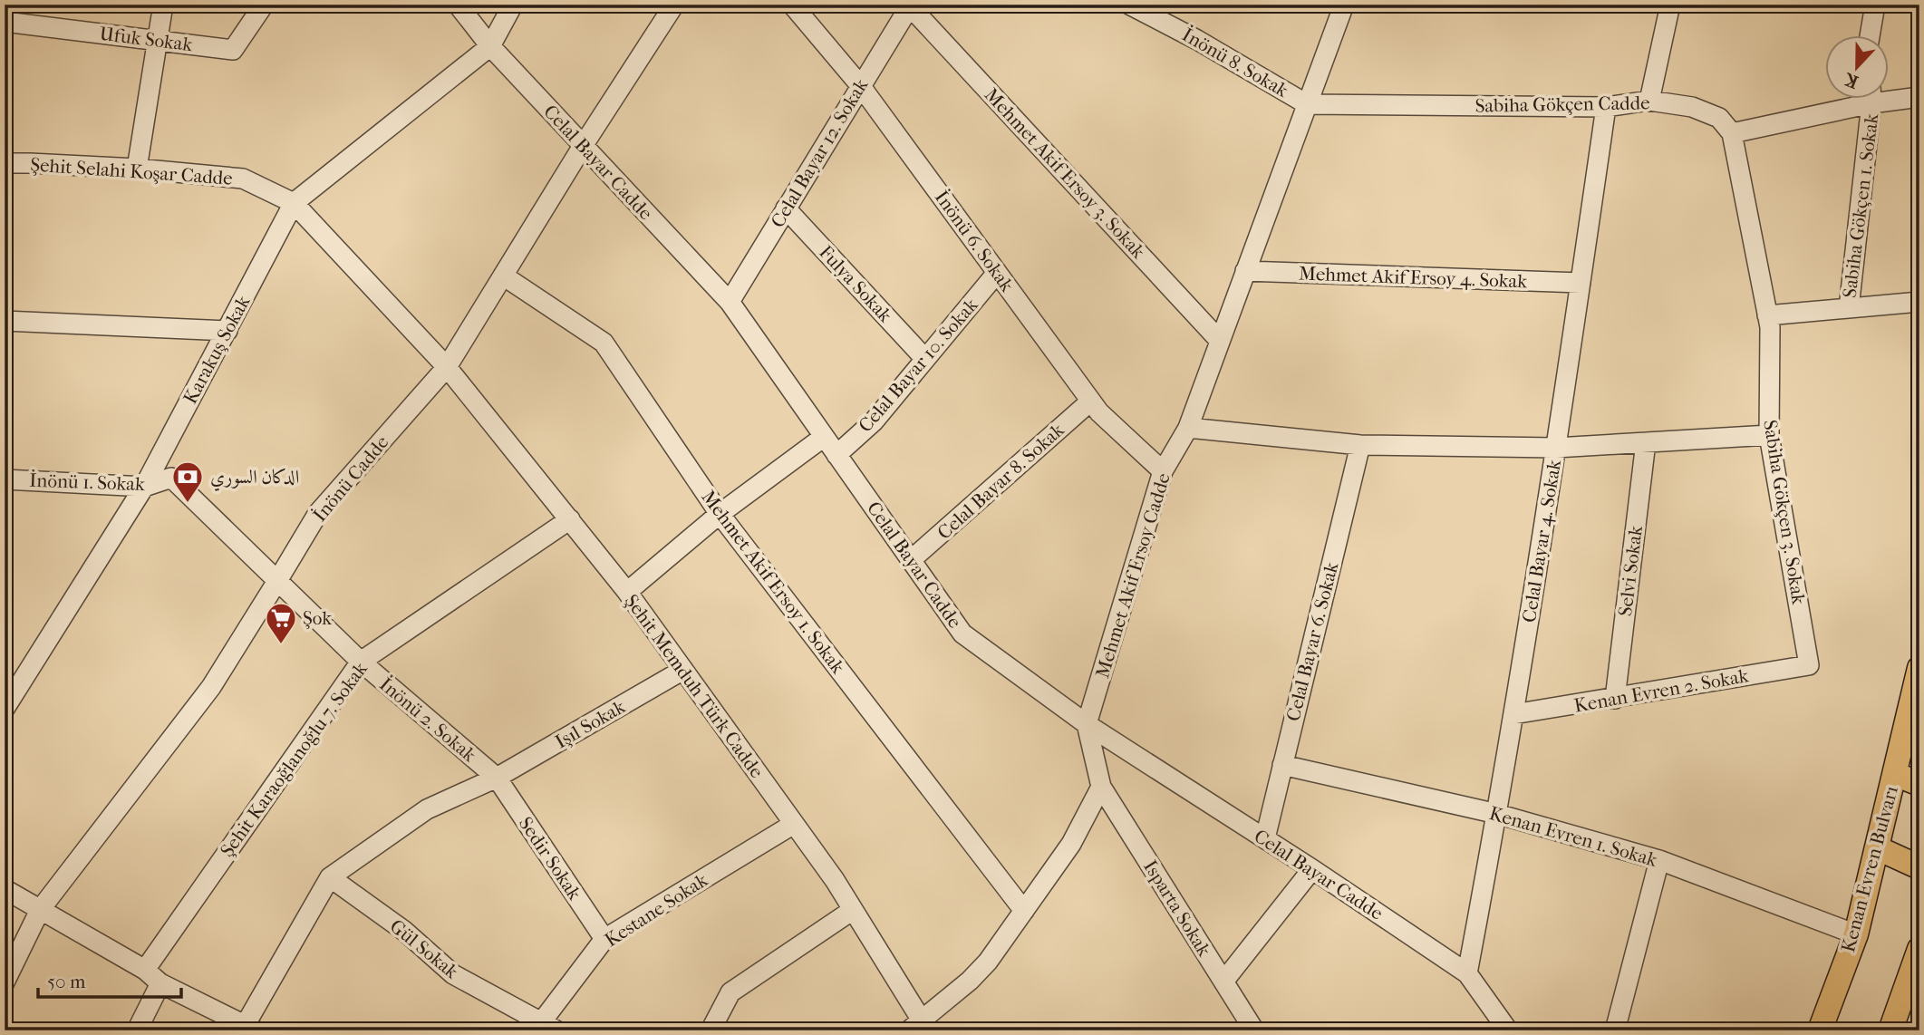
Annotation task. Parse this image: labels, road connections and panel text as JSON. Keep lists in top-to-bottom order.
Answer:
{
  "streets": {
    "main road": ["Kenan Evren Bulvarı"],
    "street": [
      "Ufuk Sokak",
      "İnönü 8. Sokak",
      "Sabiha Gökçen Cadde",
      "Celal Bayar 12. Sokak",
      "Celal Bayar Cadde",
      "Şehit Selahi Koşar Cadde",
      "Mehmet Akif Ersoy 3. Sokak",
      "Sabiha Gökçen 1. Sokak",
      "İnönü 6. Sokak",
      "Mehmet Akif Ersoy 4. Sokak",
      "Fulya Sokak",
      "Karakuş Sokak",
      "Celal Bayar 10. Sokak",
      "İnönü Cadde",
      "Celal Bayar 8. Sokak",
      "İnönü 1. Sokak",
      "Sabiha Gökçen 3. Sokak",
      "Celal Bayar 4. Sokak",
      "Selvi Sokak",
      "Mehmet Akif Ersoy Cadde",
      "Mehmet Akif Ersoy 1. Sokak",
      "Celal Bayar 6. Sokak",
      "Şehit Memduh Türk Cadde",
      "Kenan Evren 2. Sokak",
      "İnönü 2. Sokak",
      "Işıl Sokak",
      "Şehit Karaoğlanoğlu 7. Sokak",
      "Kenan Evren 1. Sokak",
      "Sedir Sokak",
      "Isparta Sokak",
      "Kestane Sokak",
      "Gül Sokak"
    ]
  },
  "crossings": [
    ["İnönü 8. Sokak", "Sabiha Gökçen Cadde"],
    ["İnönü 8. Sokak", "Mehmet Akif Ersoy Cadde"],
    ["Sabiha Gökçen Cadde", "Sabiha Gökçen 3. Sokak"],
    ["Sabiha Gökçen Cadde", "Celal Bayar 4. Sokak"],
    ["Sabiha Gökçen Cadde", "Mehmet Akif Ersoy Cadde"],
    ["Celal Bayar 12. Sokak", "Celal Bayar Cadde"],
    ["Celal Bayar 12. Sokak", "Mehmet Akif Ersoy 3. Sokak"],
    ["Celal Bayar 12. Sokak", "İnönü 6. Sokak"],
    ["Celal Bayar 12. Sokak", "Fulya Sokak"],
    ["Celal Bayar Cadde", "Karakuş Sokak"],
    ["Celal Bayar Cadde", "Celal Bayar 10. Sokak"],
    ["Celal Bayar Cadde", "İnönü Cadde"],
    ["Celal Bayar Cadde", "Celal Bayar 8. Sokak"],
    ["Celal Bayar Cadde", "Celal Bayar 4. Sokak"],
    ["Celal Bayar Cadde", "Mehmet Akif Ersoy Cadde"],
    ["Celal Bayar Cadde", "Celal Bayar 6. Sokak"],
    ["Şehit Selahi Koşar Cadde", "Karakuş Sokak"],
    ["Şehit Selahi Koşar Cadde", "İnönü Cadde"],
    ["Şehit Selahi Koşar Cadde", "Şehit Memduh Türk Cadde"],
    ["Mehmet Akif Ersoy 3. Sokak", "Mehmet Akif Ersoy Cadde"],
    ["İnönü 6. Sokak", "Celal Bayar 10. Sokak"],
    ["İnönü 6. Sokak", "Celal Bayar 8. Sokak"],
    ["İnönü 6. Sokak", "Mehmet Akif Ersoy Cadde"],
    ["Mehmet Akif Ersoy 4. Sokak", "Celal Bayar 4. Sokak"],
    ["Mehmet Akif Ersoy 4. Sokak", "Mehmet Akif Ersoy Cadde"],
    ["Fulya Sokak", "Celal Bayar 10. Sokak"],
    ["Karakuş Sokak", "İnönü 1. Sokak"],
    ["İnönü Cadde", "İnönü 1. Sokak"],
    ["İnönü Cadde", "Mehmet Akif Ersoy 1. Sokak"],
    ["İnönü Cadde", "Şehit Memduh Türk Cadde"],
    ["İnönü Cadde", "İnönü 2. Sokak"],
    ["İnönü 1. Sokak", "İnönü 2. Sokak"],
    ["Sabiha Gökçen 3. Sokak", "Kenan Evren 2. Sokak"],
    ["Celal Bayar 4. Sokak", "Kenan Evren 2. Sokak"],
    ["Celal Bayar 4. Sokak", "Kenan Evren 1. Sokak"],
    ["Selvi Sokak", "Kenan Evren 2. Sokak"],
    ["Mehmet Akif Ersoy Cadde", "Isparta Sokak"],
    ["Celal Bayar 6. Sokak", "Kenan Evren 1. Sokak"],
    ["Şehit Memduh Türk Cadde", "Işıl Sokak"],
    ["Şehit Memduh Türk Cadde", "Şehit Karaoğlanoğlu 7. Sokak"],
    ["Şehit Memduh Türk Cadde", "Kestane Sokak"],
    ["İnönü 2. Sokak", "Işıl Sokak"],
    ["İnönü 2. Sokak", "Şehit Karaoğlanoğlu 7. Sokak"],
    ["İnönü 2. Sokak", "Sedir Sokak"],
    ["Işıl Sokak", "Sedir Sokak"],
    ["Işıl Sokak", "Gül Sokak"],
    ["Kenan Evren 1. Sokak", "Kenan Evren Bulvarı"],
    ["Sedir Sokak", "Kestane Sokak"],
    ["Kestane Sokak", "Gül Sokak"]
  ],
  "places": {
    "bank": ["الدكان السوري"],
    "supermarket": ["Şok"]
  },
  "scale_bar": "50 m",
  "north": "bottom"
}
